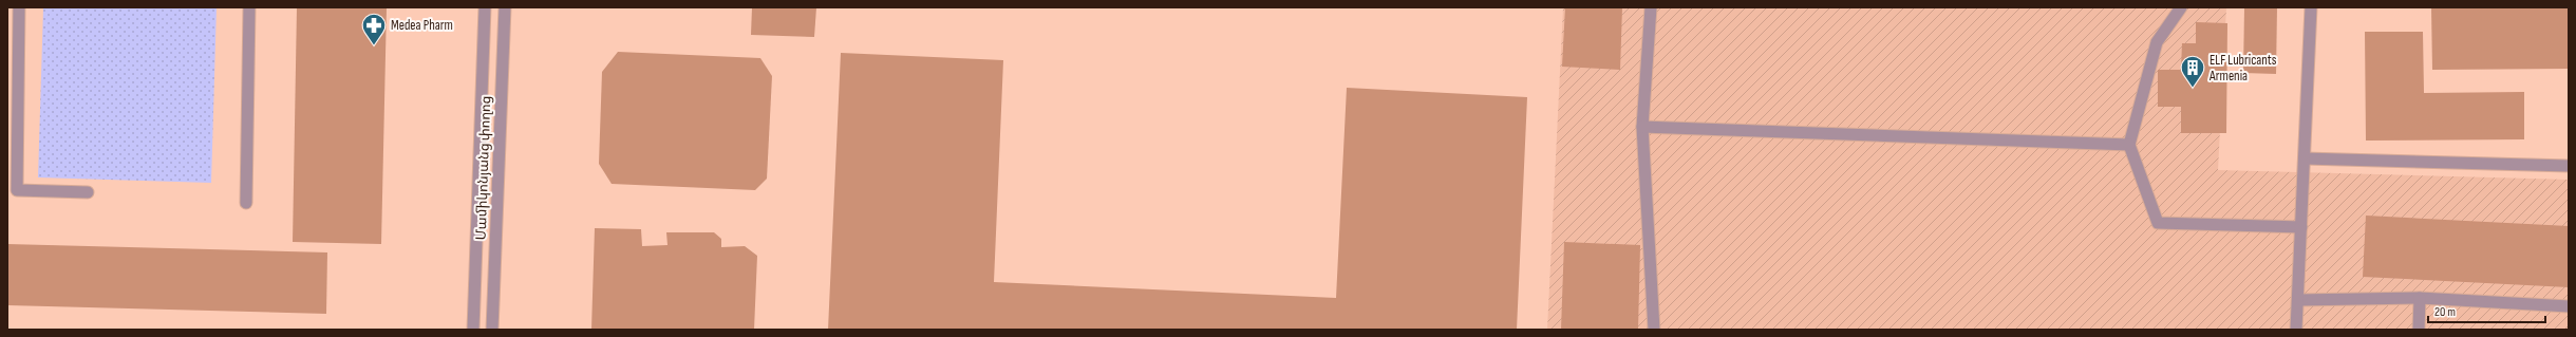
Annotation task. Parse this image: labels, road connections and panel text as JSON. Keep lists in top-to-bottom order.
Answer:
{
  "streets": {
    "street": ["Մամիկոնյանց փողոց"]
  },
  "places": {
    "pharmacy": ["Medea Pharm"],
    "building": ["ELF Lubricants Armenia"]
  },
  "scale_bar": "20 m"
}
